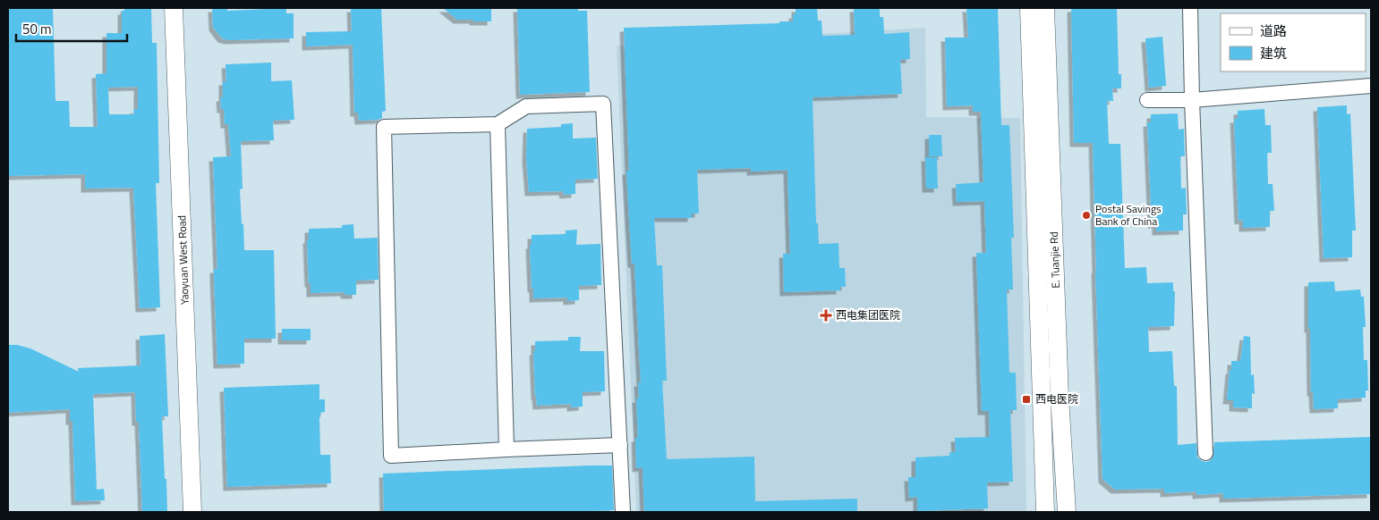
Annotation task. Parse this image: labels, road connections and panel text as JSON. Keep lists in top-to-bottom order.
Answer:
{
  "streets": {
    "street": ["Yaoyuan West Road", "E. Tuanjie Rd"]
  },
  "places": {
    "other": ["Postal Savings Bank of China"],
    "health": ["西电集团医院"],
    "transit": ["西电医院"]
  },
  "legend": ["道路", "建筑"],
  "scale_bar": "50 m"
}
